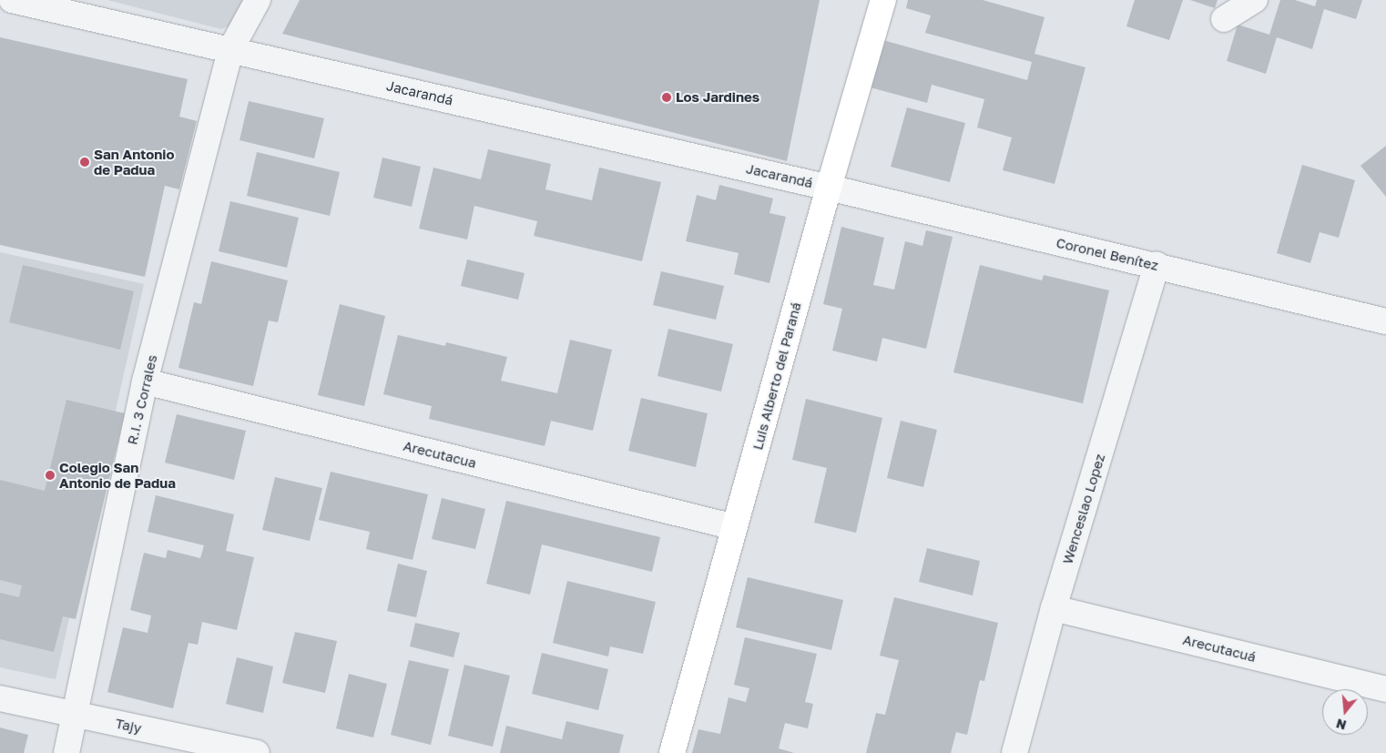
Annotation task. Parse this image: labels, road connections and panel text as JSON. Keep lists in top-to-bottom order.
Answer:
{
  "streets": {
    "main road": ["Luis Alberto del Paraná"],
    "street": [
      "Jacarandá",
      "Coronel Benítez",
      "R.I. 3 Corrales",
      "Arecutacua",
      "Wenceslao Lopez",
      "Arecutacuá",
      "Tajy"
    ]
  },
  "crossings": [
    ["Jacarandá", "Coronel Benítez"],
    ["Jacarandá", "Luis Alberto del Paraná"],
    ["Jacarandá", "R.I. 3 Corrales"],
    ["Coronel Benítez", "Luis Alberto del Paraná"],
    ["Coronel Benítez", "Wenceslao Lopez"],
    ["Luis Alberto del Paraná", "Arecutacua"],
    ["R.I. 3 Corrales", "Arecutacua"],
    ["R.I. 3 Corrales", "Tajy"],
    ["Wenceslao Lopez", "Arecutacuá"]
  ],
  "places": ["Los Jardines", "San Antonio de Padua", "Colegio San Antonio de Padua"],
  "north": "bottom"
}
